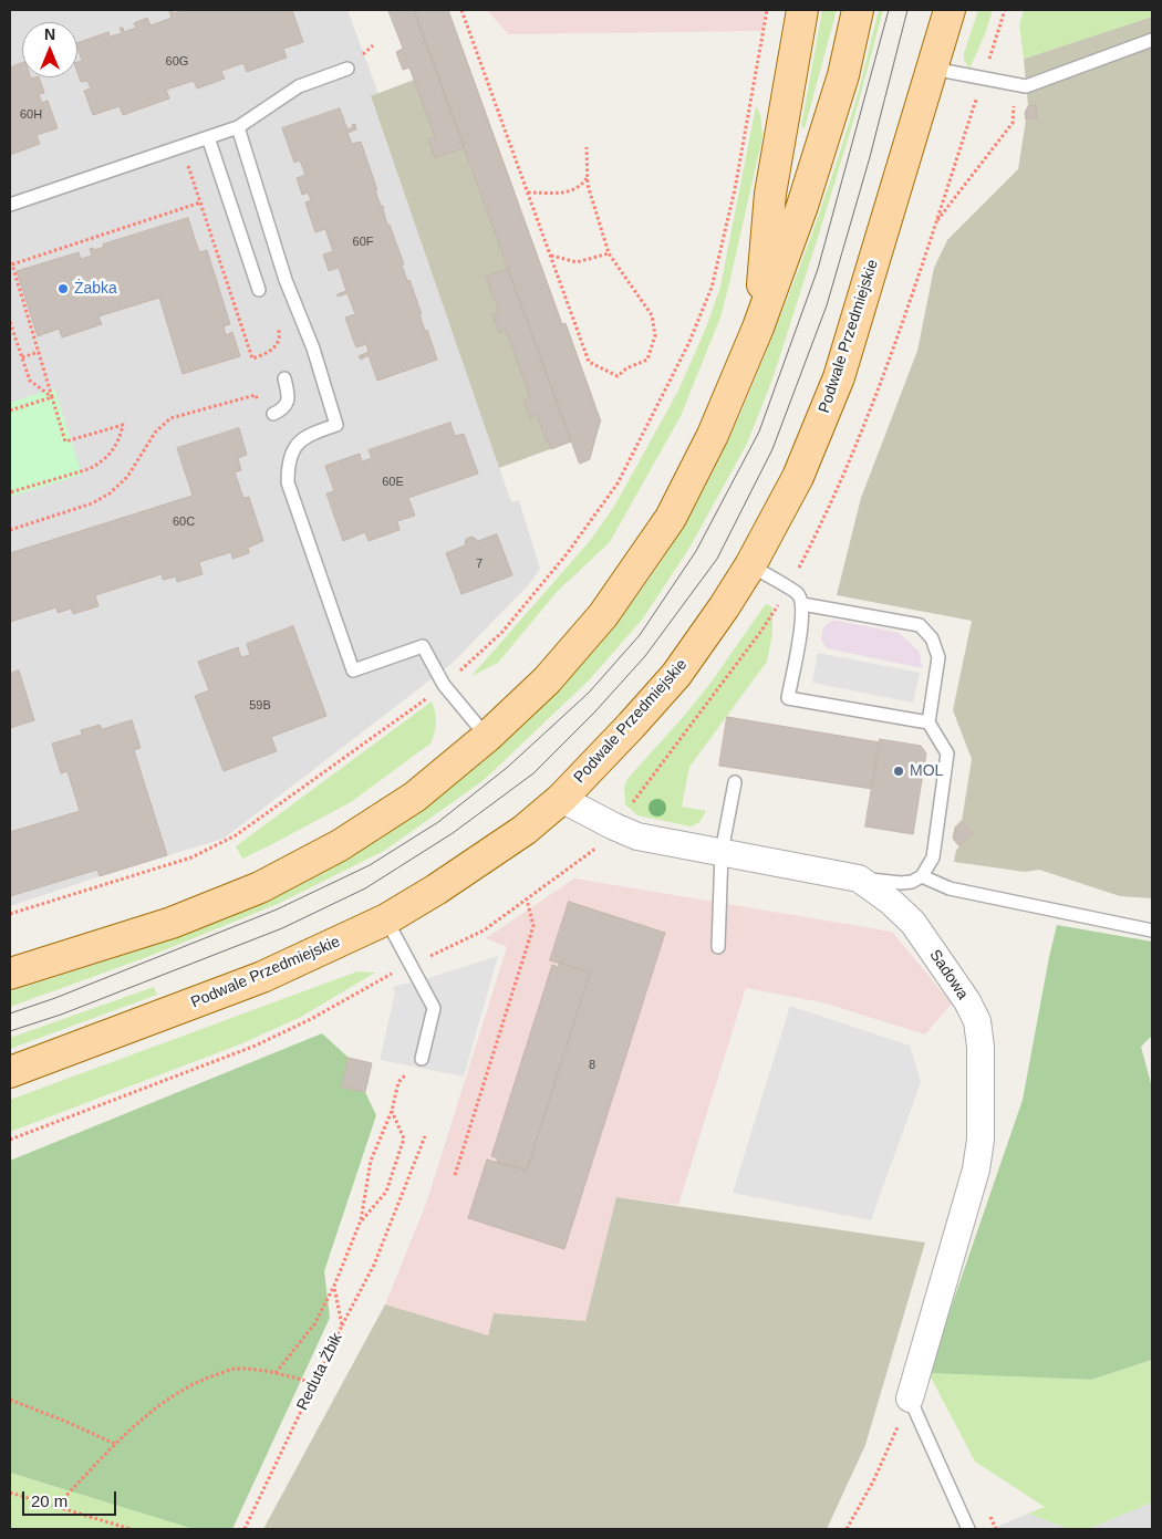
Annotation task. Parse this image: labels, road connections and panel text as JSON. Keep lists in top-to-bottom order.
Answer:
{
  "streets": {
    "main road": ["Podwale Przedmiejskie"],
    "street": ["Sadowa"],
    "path": ["Reduta Żbik"]
  },
  "crossings": [
    ["Podwale Przedmiejskie", "Sadowa"]
  ],
  "places": ["Żabka", "MOL"],
  "house_numbers": [
    "60G",
    "60H",
    "60F",
    "60E",
    "60C",
    "7",
    "59B",
    "8"
  ],
  "scale_bar": "20 m",
  "north": "top"
}
